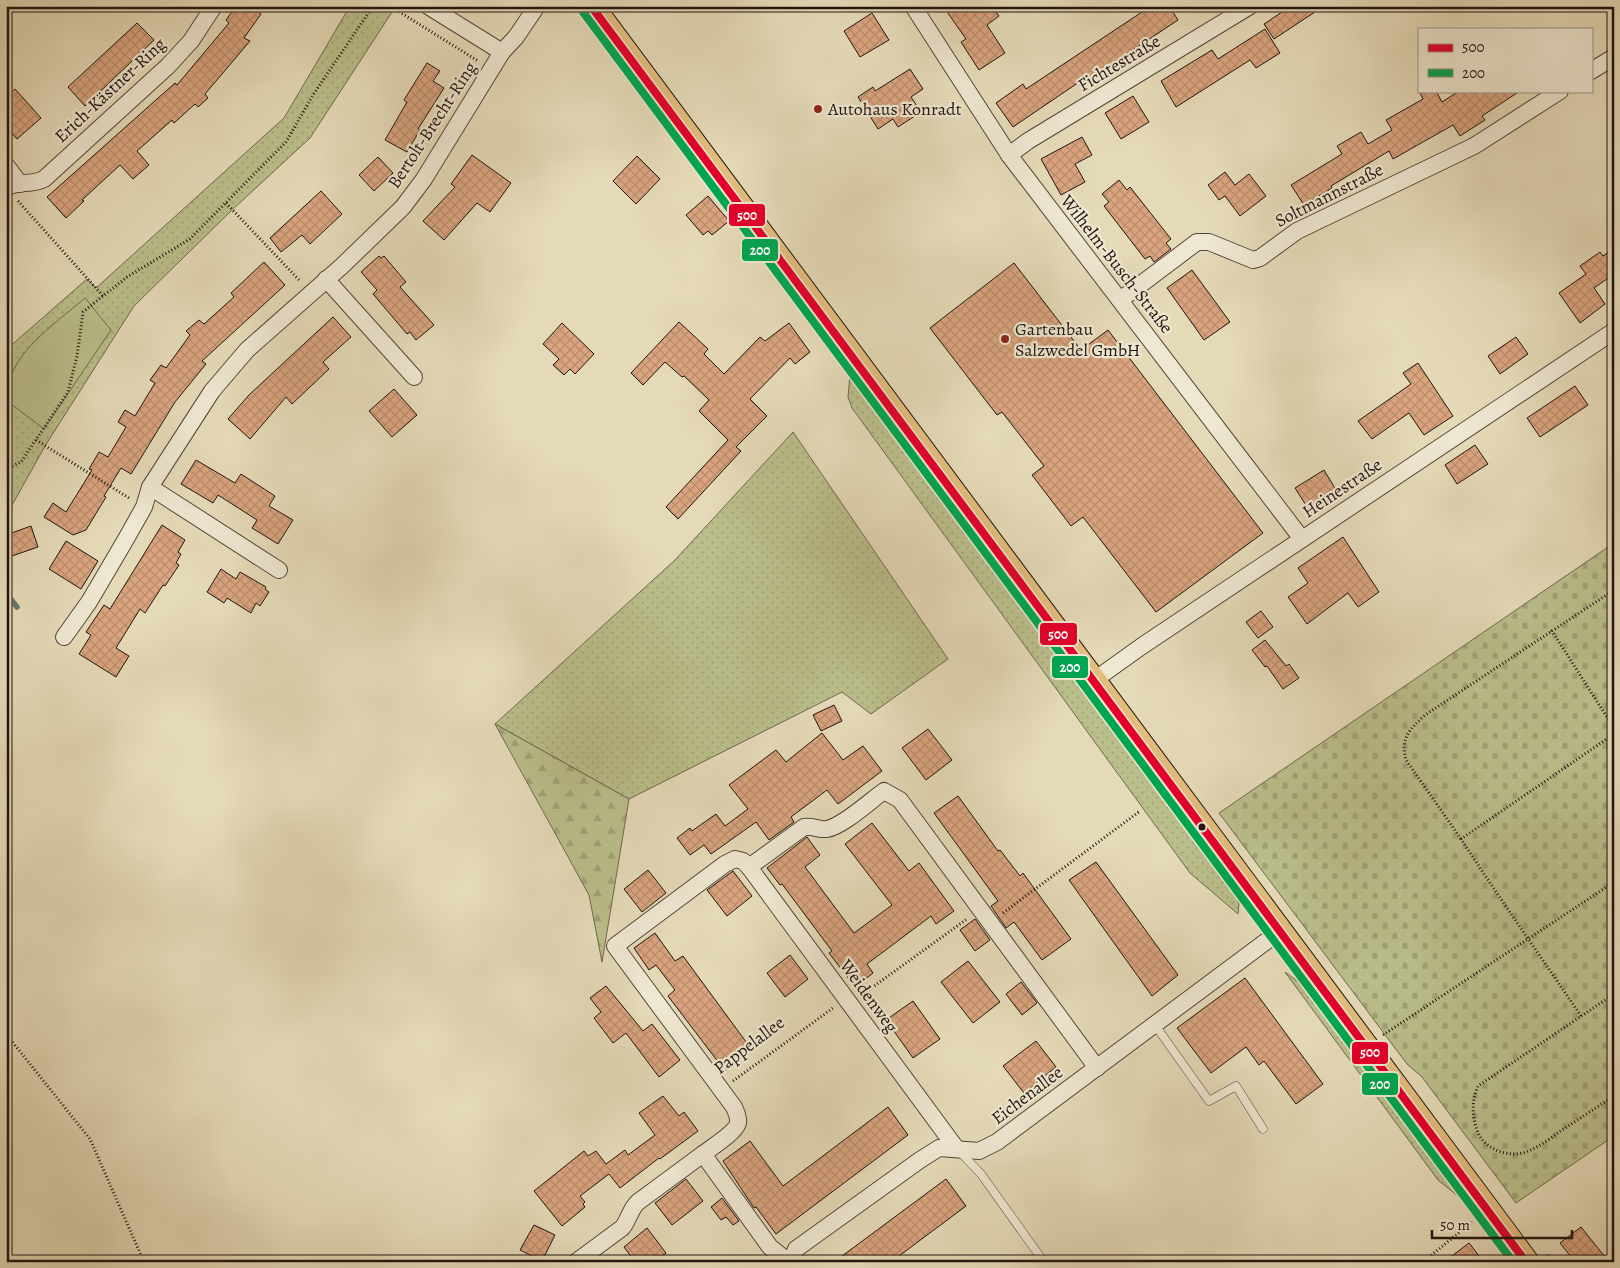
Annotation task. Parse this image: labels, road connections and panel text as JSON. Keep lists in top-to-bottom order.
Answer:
{
  "streets": {
    "street": [
      "Fichtestraße",
      "Erich-Kästner-Ring",
      "Bertolt-Brecht-Ring",
      "Soltmannstraße",
      "Wilhelm-Busch-Straße",
      "Heinestraße",
      "Weidenweg",
      "Pappelallee",
      "Eichenallee"
    ]
  },
  "crossings": [
    ["Fichtestraße", "Wilhelm-Busch-Straße"],
    ["Soltmannstraße", "Wilhelm-Busch-Straße"],
    ["Wilhelm-Busch-Straße", "Heinestraße"],
    ["Weidenweg", "Pappelallee"],
    ["Weidenweg", "Eichenallee"]
  ],
  "places": ["Autohaus Konradt", "Gartenbau Salzwedel GmbH"],
  "lines": ["transit line 500", "transit line 200"],
  "legend": ["500", "200"],
  "scale_bar": "50 m"
}
